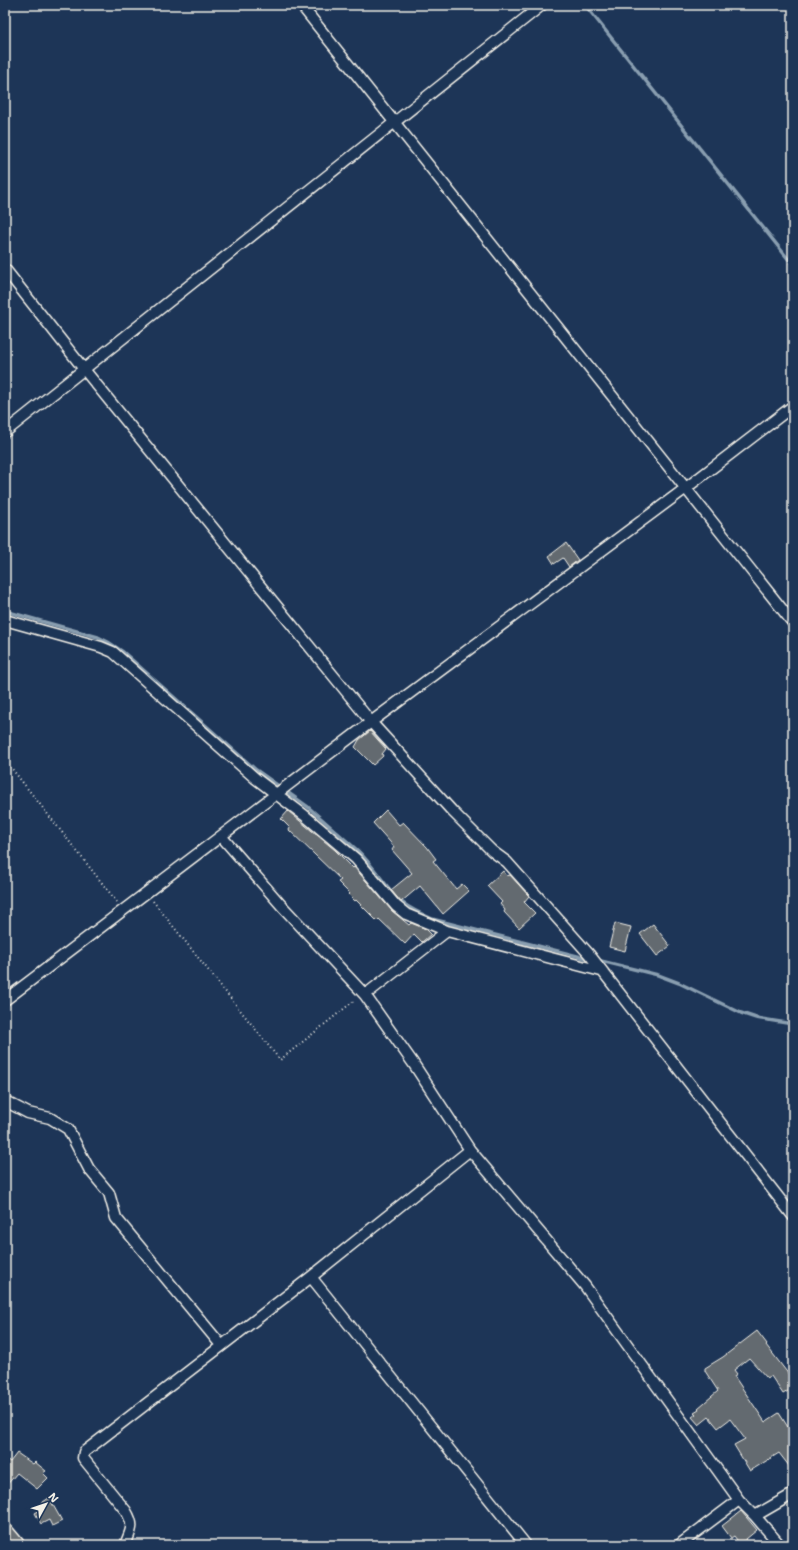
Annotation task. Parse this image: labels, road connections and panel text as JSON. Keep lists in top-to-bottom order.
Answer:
{
  "north": "top right"
}
